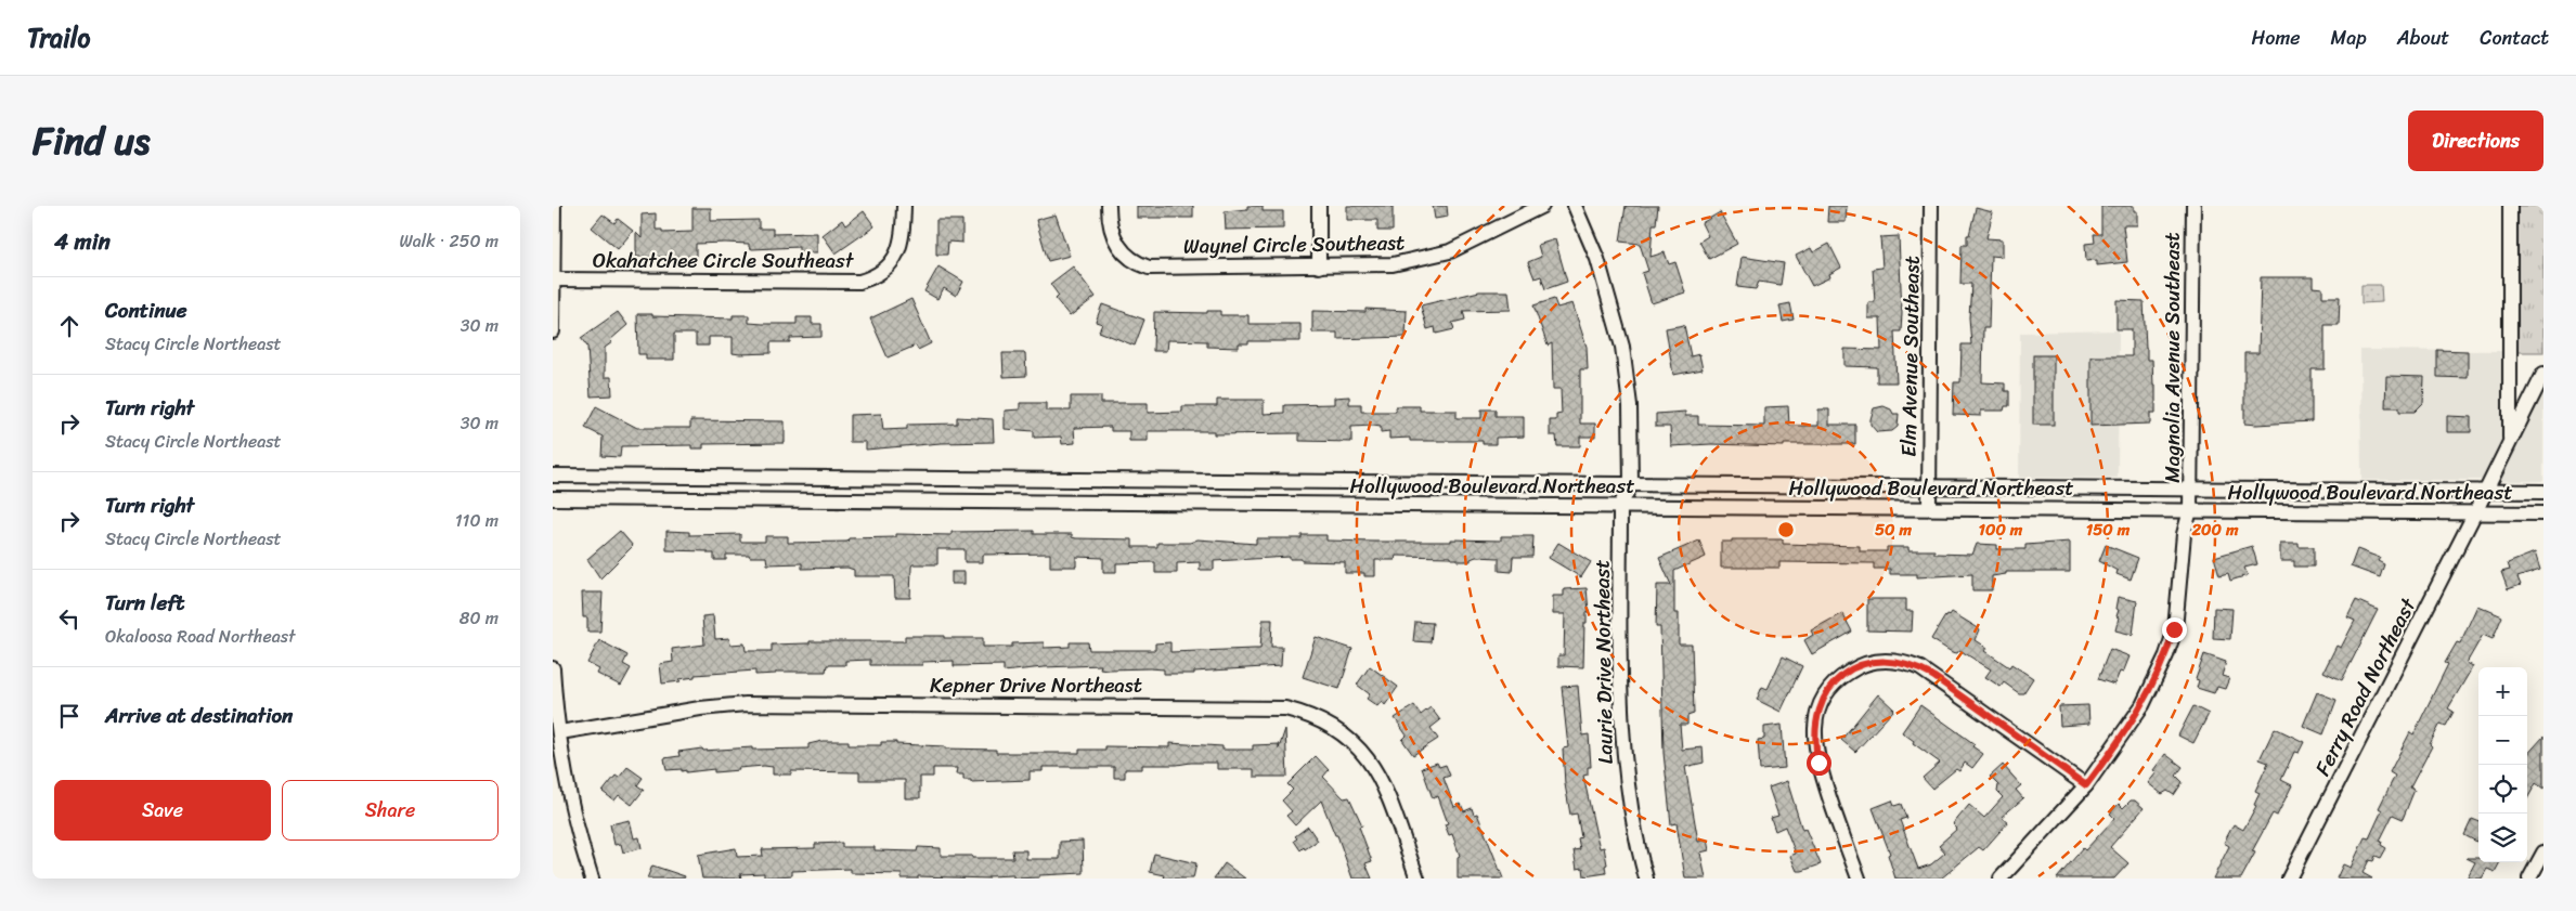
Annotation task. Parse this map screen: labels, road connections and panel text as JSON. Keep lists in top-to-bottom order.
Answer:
{
  "streets": {
    "street": [
      "Waynel Circle Southeast",
      "Okahatchee Circle Southeast",
      "Elm Avenue Southeast",
      "Magnolia Avenue Southeast",
      "Hollywood Boulevard Northeast",
      "Laurie Drive Northeast",
      "Kepner Drive Northeast",
      "Ferry Road Northeast"
    ]
  },
  "crossings": [
    ["Elm Avenue Southeast", "Hollywood Boulevard Northeast"],
    ["Magnolia Avenue Southeast", "Hollywood Boulevard Northeast"],
    ["Hollywood Boulevard Northeast", "Laurie Drive Northeast"],
    ["Hollywood Boulevard Northeast", "Ferry Road Northeast"]
  ],
  "page": {
    "header": "Trailo",
    "nav": [
      "Home",
      "Map",
      "About",
      "Contact"
    ],
    "title": "Find us",
    "buttons": [
      "Directions",
      ["Save", "Share"]
    ],
    "heading": ["4 min", "Walk · 250 m"],
    "list": [
      ["Continue", "Stacy Circle Northeast", "30 m"],
      ["Turn right", "Stacy Circle Northeast", "30 m"],
      ["Turn right", "Stacy Circle Northeast", "110 m"],
      ["Turn left", "Okaloosa Road Northeast", "80 m"],
      "Arrive at destination"
    ],
    "map_buttons": ["+", "−"]
  },
  "rings": [
    "50 m",
    "100 m",
    "150 m",
    "200 m"
  ]
}
